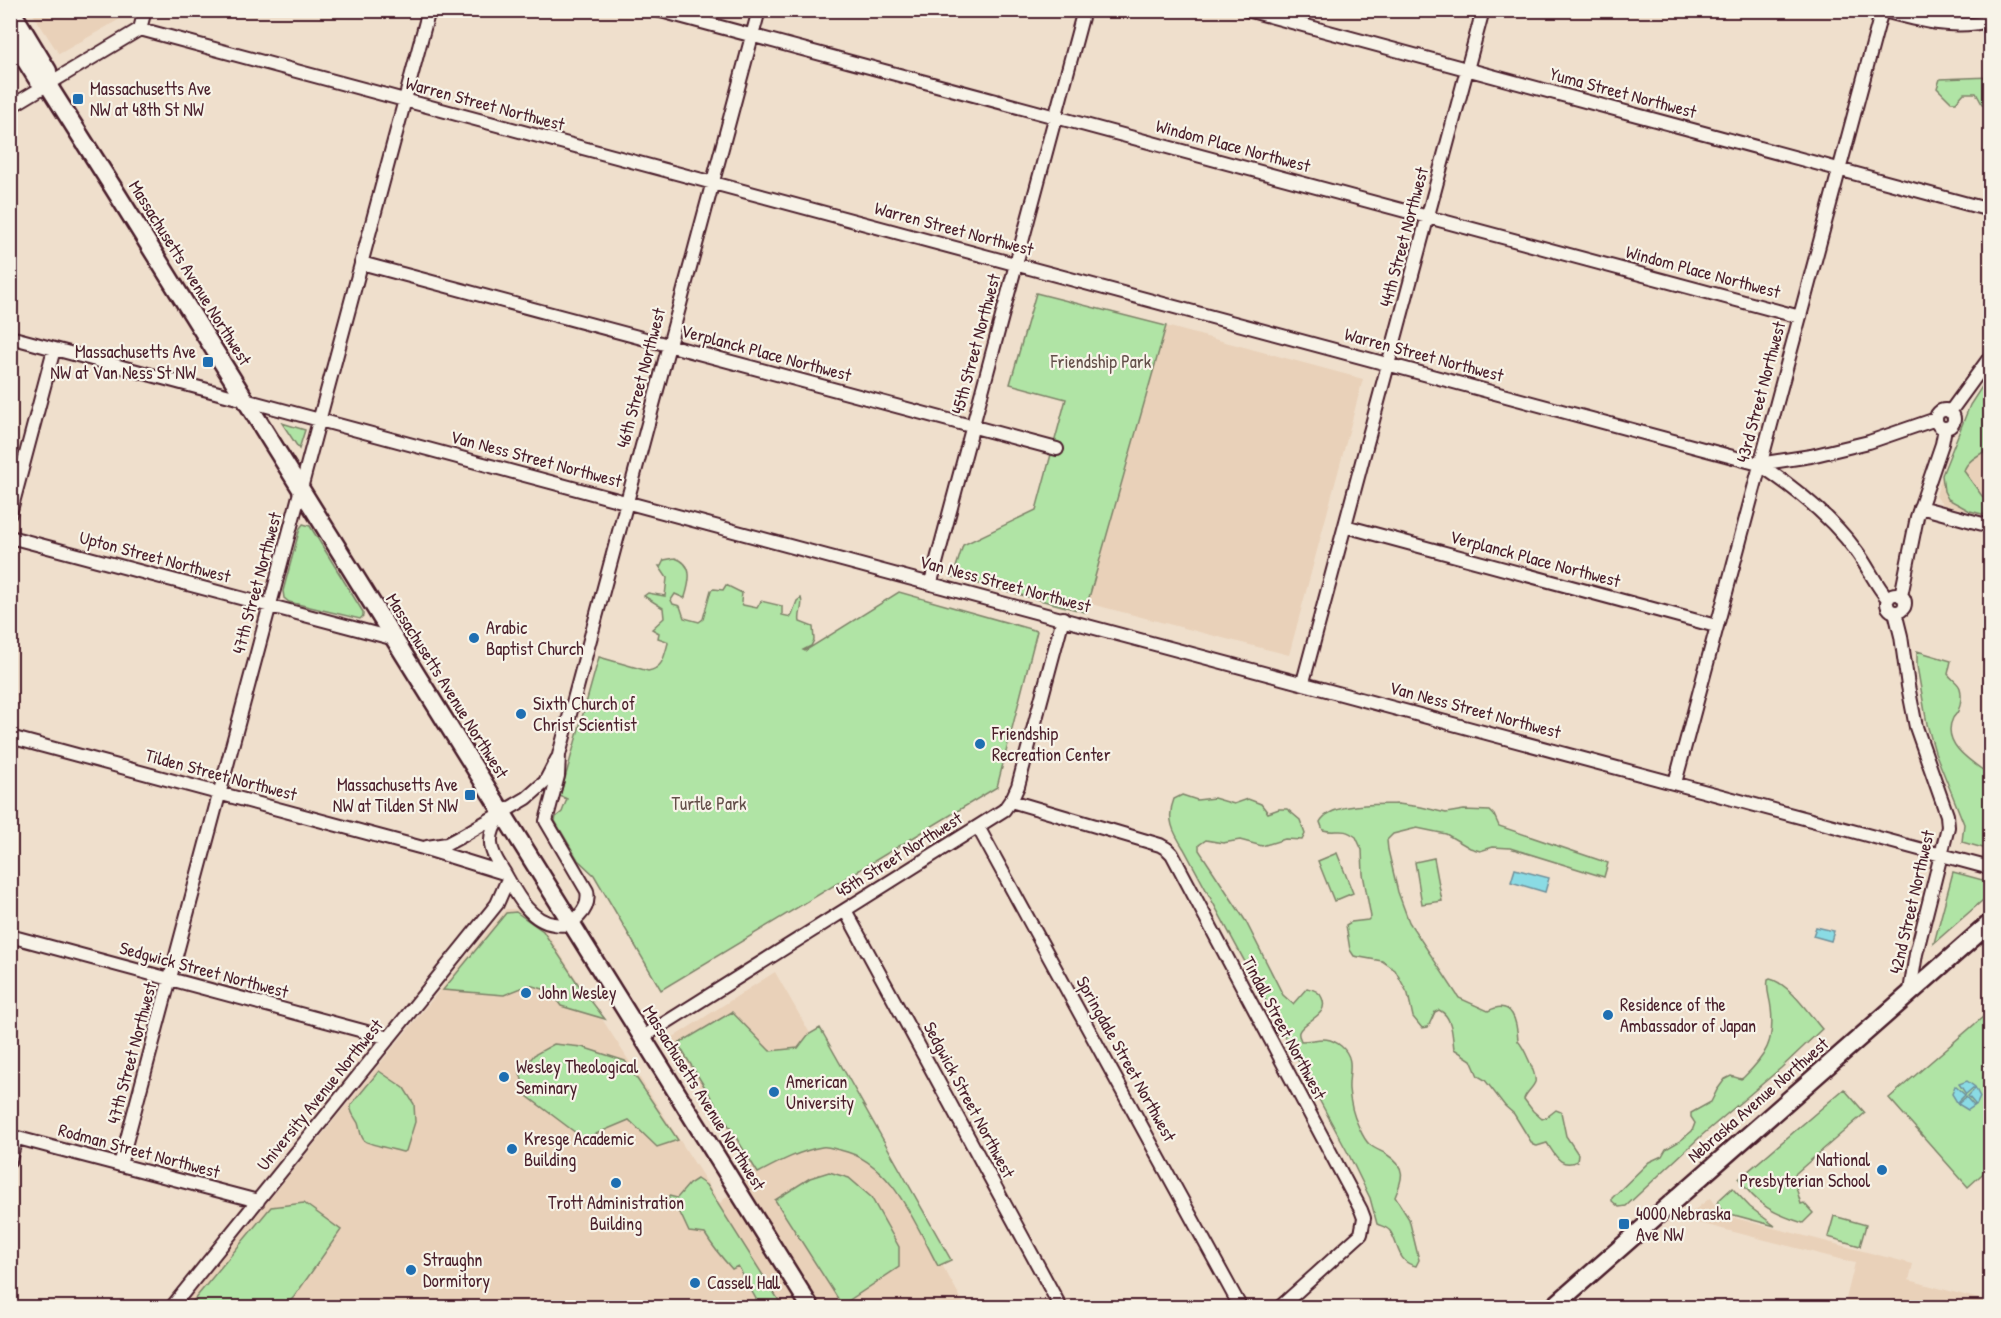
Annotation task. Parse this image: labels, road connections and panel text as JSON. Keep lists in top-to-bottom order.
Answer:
{
  "streets": {
    "main road": ["Massachusetts Avenue Northwest", "Nebraska Avenue Northwest"],
    "street": [
      "Yuma Street Northwest",
      "Warren Street Northwest",
      "Windom Place Northwest",
      "44th Street Northwest",
      "45th Street Northwest",
      "Verplanck Place Northwest",
      "46th Street Northwest",
      "43rd Street Northwest",
      "Van Ness Street Northwest",
      "Upton Street Northwest",
      "47th Street Northwest",
      "Tilden Street Northwest",
      "42nd Street Northwest",
      "Sedgwick Street Northwest",
      "Tindall Street Northwest",
      "Springdale Street Northwest",
      "University Avenue Northwest",
      "Rodman Street Northwest"
    ]
  },
  "crossings": [
    ["Yuma Street Northwest", "44th Street Northwest"],
    ["Yuma Street Northwest", "43rd Street Northwest"],
    ["Warren Street Northwest", "44th Street Northwest"],
    ["Warren Street Northwest", "45th Street Northwest"],
    ["Warren Street Northwest", "46th Street Northwest"],
    ["Warren Street Northwest", "43rd Street Northwest"],
    ["Warren Street Northwest", "47th Street Northwest"],
    ["Warren Street Northwest", "42nd Street Northwest"],
    ["Windom Place Northwest", "44th Street Northwest"],
    ["Windom Place Northwest", "45th Street Northwest"],
    ["Windom Place Northwest", "46th Street Northwest"],
    ["Windom Place Northwest", "43rd Street Northwest"],
    ["44th Street Northwest", "Verplanck Place Northwest"],
    ["44th Street Northwest", "Van Ness Street Northwest"],
    ["Massachusetts Avenue Northwest", "45th Street Northwest"],
    ["Massachusetts Avenue Northwest", "Van Ness Street Northwest"],
    ["Massachusetts Avenue Northwest", "Upton Street Northwest"],
    ["Massachusetts Avenue Northwest", "47th Street Northwest"],
    ["Massachusetts Avenue Northwest", "Tilden Street Northwest"],
    ["45th Street Northwest", "Verplanck Place Northwest"],
    ["45th Street Northwest", "Van Ness Street Northwest"],
    ["45th Street Northwest", "Sedgwick Street Northwest"],
    ["45th Street Northwest", "Tindall Street Northwest"],
    ["45th Street Northwest", "Springdale Street Northwest"],
    ["Verplanck Place Northwest", "46th Street Northwest"],
    ["Verplanck Place Northwest", "43rd Street Northwest"],
    ["Verplanck Place Northwest", "47th Street Northwest"],
    ["46th Street Northwest", "Van Ness Street Northwest"],
    ["46th Street Northwest", "Tilden Street Northwest"],
    ["43rd Street Northwest", "Van Ness Street Northwest"],
    ["Van Ness Street Northwest", "47th Street Northwest"],
    ["Van Ness Street Northwest", "42nd Street Northwest"],
    ["Upton Street Northwest", "47th Street Northwest"],
    ["47th Street Northwest", "Tilden Street Northwest"],
    ["47th Street Northwest", "Sedgwick Street Northwest"],
    ["47th Street Northwest", "Rodman Street Northwest"],
    ["Tilden Street Northwest", "University Avenue Northwest"],
    ["42nd Street Northwest", "Nebraska Avenue Northwest"],
    ["Sedgwick Street Northwest", "University Avenue Northwest"],
    ["University Avenue Northwest", "Rodman Street Northwest"]
  ],
  "parks": ["Friendship Park", "Turtle Park"],
  "places": {
    "transit": [
      "Massachusetts Ave NW at 48th St NW",
      "Massachusetts Ave NW at Van Ness St NW",
      "Massachusetts Ave NW at Tilden St NW",
      "4000 Nebraska Ave NW"
    ],
    "other": [
      "Arabic Baptist Church",
      "Sixth Church of Christ Scientist",
      "Friendship Recreation Center",
      "John Wesley",
      "Residence of the Ambassador of Japan",
      "Wesley Theological Seminary",
      "American University",
      "Kresge Academic Building",
      "National Presbyterian School",
      "Trott Administration Building",
      "Straughn Dormitory",
      "Cassell Hall"
    ]
  }
}
